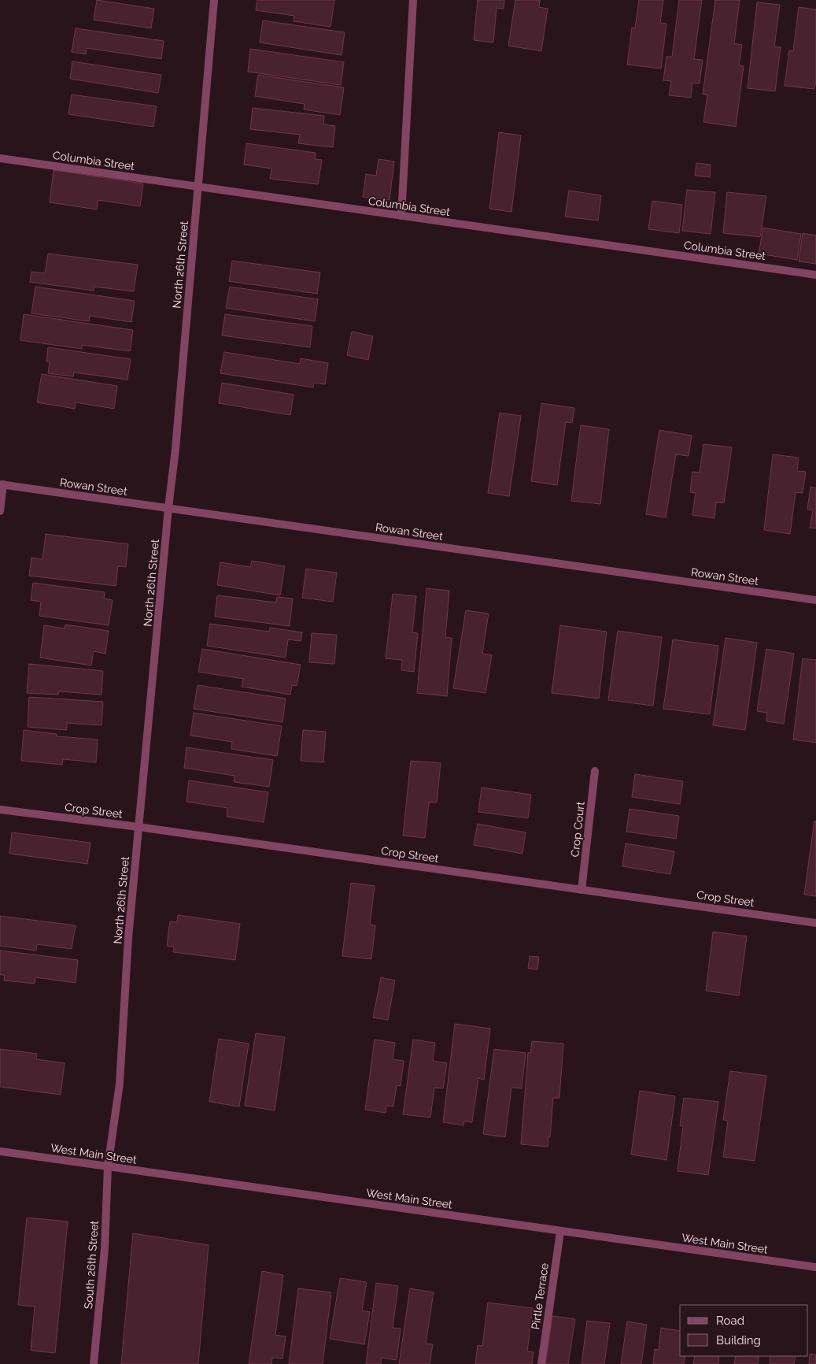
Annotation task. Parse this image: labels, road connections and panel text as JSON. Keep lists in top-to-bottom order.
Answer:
{
  "streets": {
    "street": [
      "Columbia Street",
      "North 26th Street",
      "Rowan Street",
      "Crop Street",
      "Crop Court",
      "West Main Street",
      "South 26th Street",
      "Pirtle Terrace"
    ]
  },
  "crossings": [
    ["Columbia Street", "North 26th Street"],
    ["North 26th Street", "Rowan Street"],
    ["North 26th Street", "Crop Street"],
    ["North 26th Street", "West Main Street"],
    ["North 26th Street", "South 26th Street"],
    ["Crop Street", "Crop Court"],
    ["West Main Street", "South 26th Street"],
    ["West Main Street", "Pirtle Terrace"]
  ],
  "legend": ["Road", "Building"]
}
